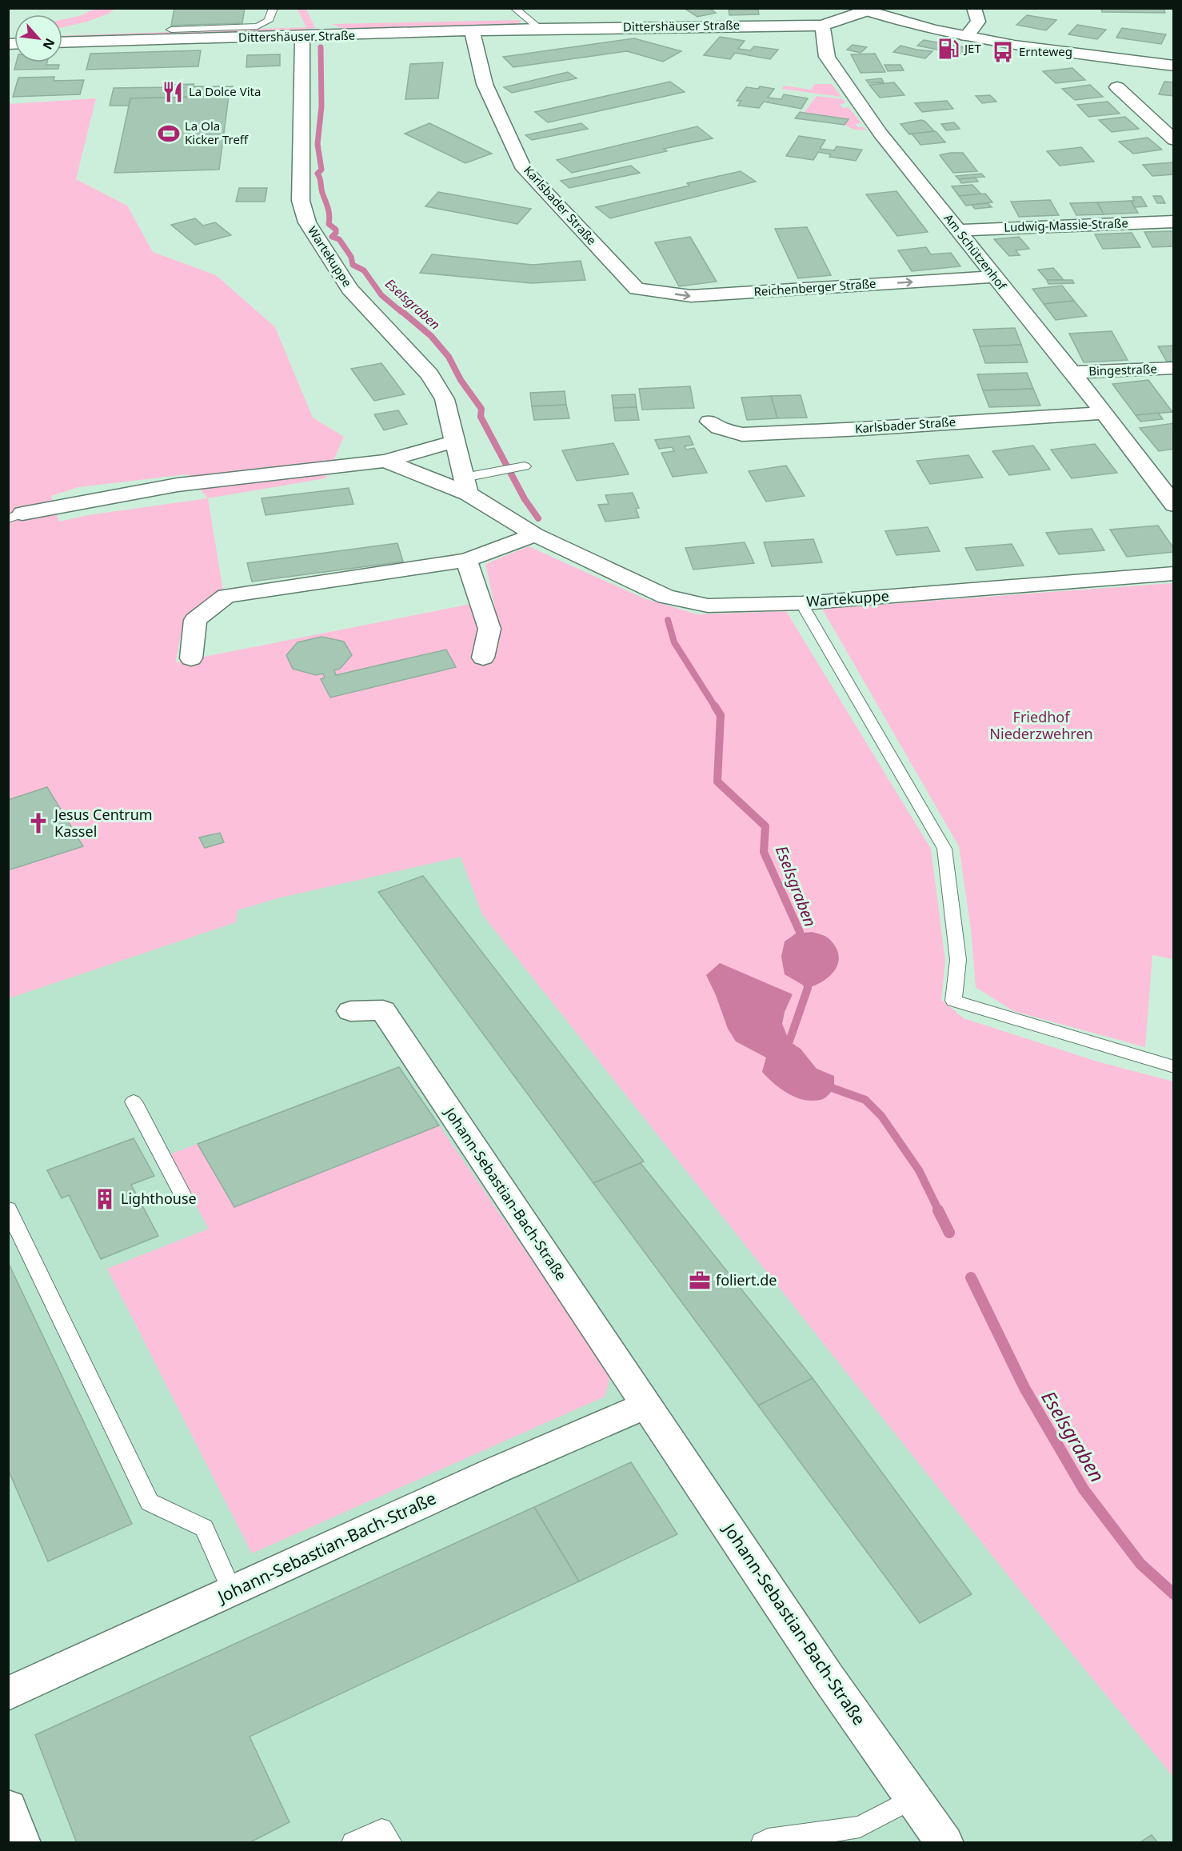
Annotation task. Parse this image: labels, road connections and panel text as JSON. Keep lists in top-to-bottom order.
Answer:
{
  "streets": {
    "street": [
      "Dittershäuser Straße",
      "Karlsbader Straße",
      "Ludwig-Massie-Straße",
      "Am Schützenhof",
      "Wartekuppe",
      "Reichenberger Straße",
      "Bingestraße",
      "Johann-Sebastian-Bach-Straße"
    ]
  },
  "crossings": [
    ["Dittershäuser Straße", "Karlsbader Straße"],
    ["Dittershäuser Straße", "Am Schützenhof"],
    ["Dittershäuser Straße", "Wartekuppe"],
    ["Karlsbader Straße", "Am Schützenhof"],
    ["Karlsbader Straße", "Reichenberger Straße"],
    ["Ludwig-Massie-Straße", "Am Schützenhof"],
    ["Am Schützenhof", "Reichenberger Straße"],
    ["Am Schützenhof", "Bingestraße"]
  ],
  "one_way": ["Reichenberger Straße"],
  "water": ["Eselsgraben"],
  "parks": ["Friedhof Niederzwehren"],
  "places": {
    "fuel station": ["JET"],
    "bus stop": ["Ernteweg"],
    "restaurant": ["La Dolce Vita"],
    "sports": ["La Ola Kicker Treff"],
    "church": ["Jesus Centrum Kassel"],
    "building": ["Lighthouse"],
    "office": ["foliert.de"]
  },
  "north": "bottom right"
}
